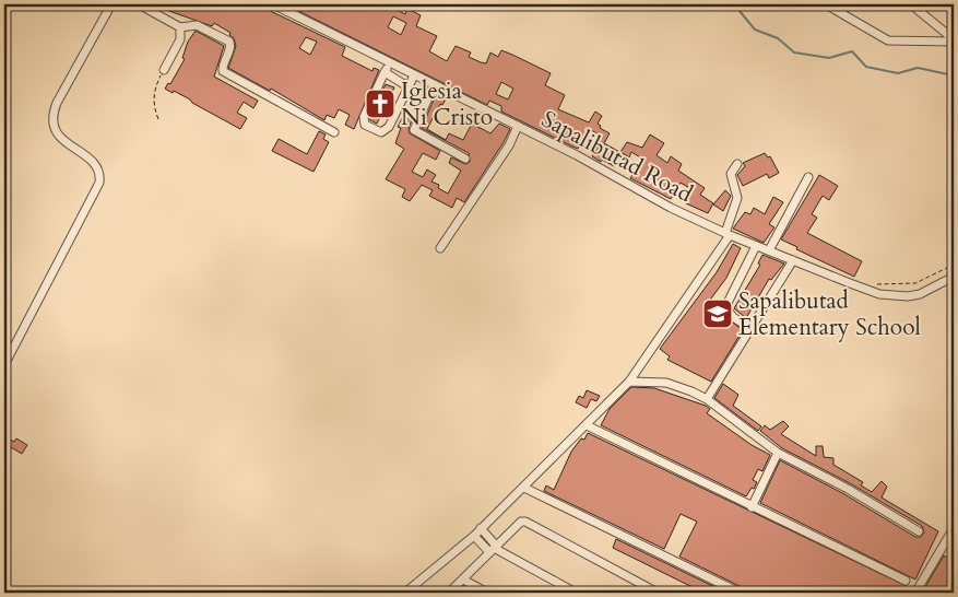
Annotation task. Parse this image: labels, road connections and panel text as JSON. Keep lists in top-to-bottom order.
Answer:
{
  "streets": {
    "street": ["Sapalibutad Road"]
  },
  "places": {
    "church": ["Iglesia Ni Cristo"],
    "school or university": ["Sapalibutad Elementary School"]
  }
}
